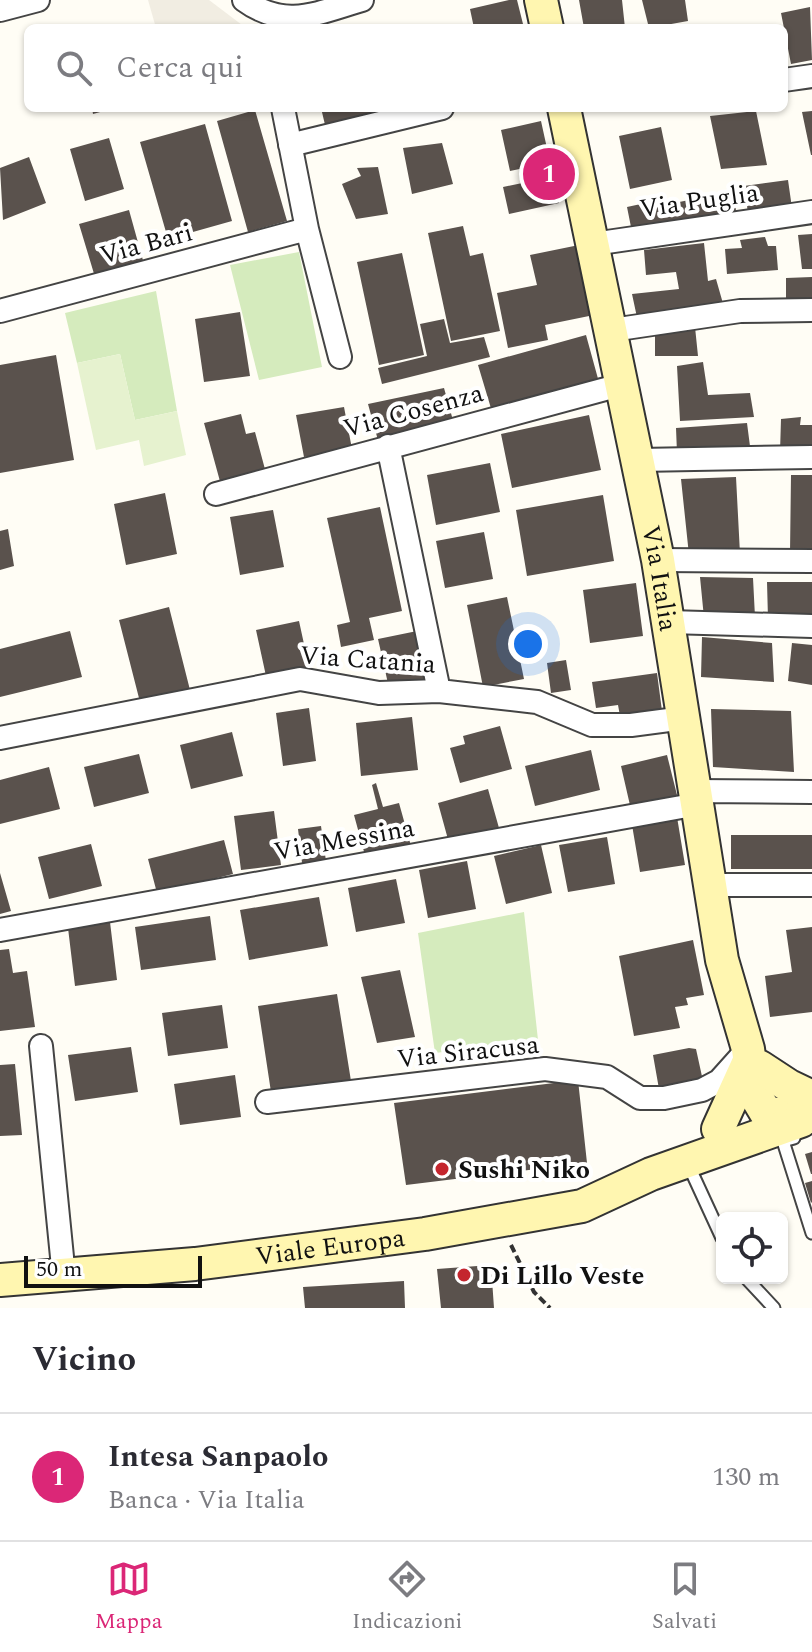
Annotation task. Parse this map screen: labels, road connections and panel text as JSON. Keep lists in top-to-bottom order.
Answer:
{
  "streets": {
    "main road": ["Via Italia", "Viale Europa"],
    "street": [
      "Via Puglia",
      "Via Bari",
      "Via Cosenza",
      "Via Catania",
      "Via Messina",
      "Via Siracusa"
    ]
  },
  "crossings": [
    ["Via Puglia", "Via Italia"],
    ["Via Cosenza", "Via Italia"],
    ["Via Italia", "Via Catania"],
    ["Via Italia", "Via Messina"],
    ["Via Italia", "Via Siracusa"],
    ["Via Italia", "Viale Europa"]
  ],
  "places": ["Sushi Niko", "Di Lillo Veste"],
  "scale_bar": "50 m",
  "page": {
    "search": "Cerca qui",
    "pins": "1",
    "scale": "50 m",
    "heading": "Vicino",
    "list": [
      {
        "mark": "1",
        "name": "Intesa Sanpaolo",
        "note": "Banca · Via Italia",
        "value": "130 m"
      }
    ],
    "nav": ["Mappa", "Indicazioni", "Salvati"]
  }
}
